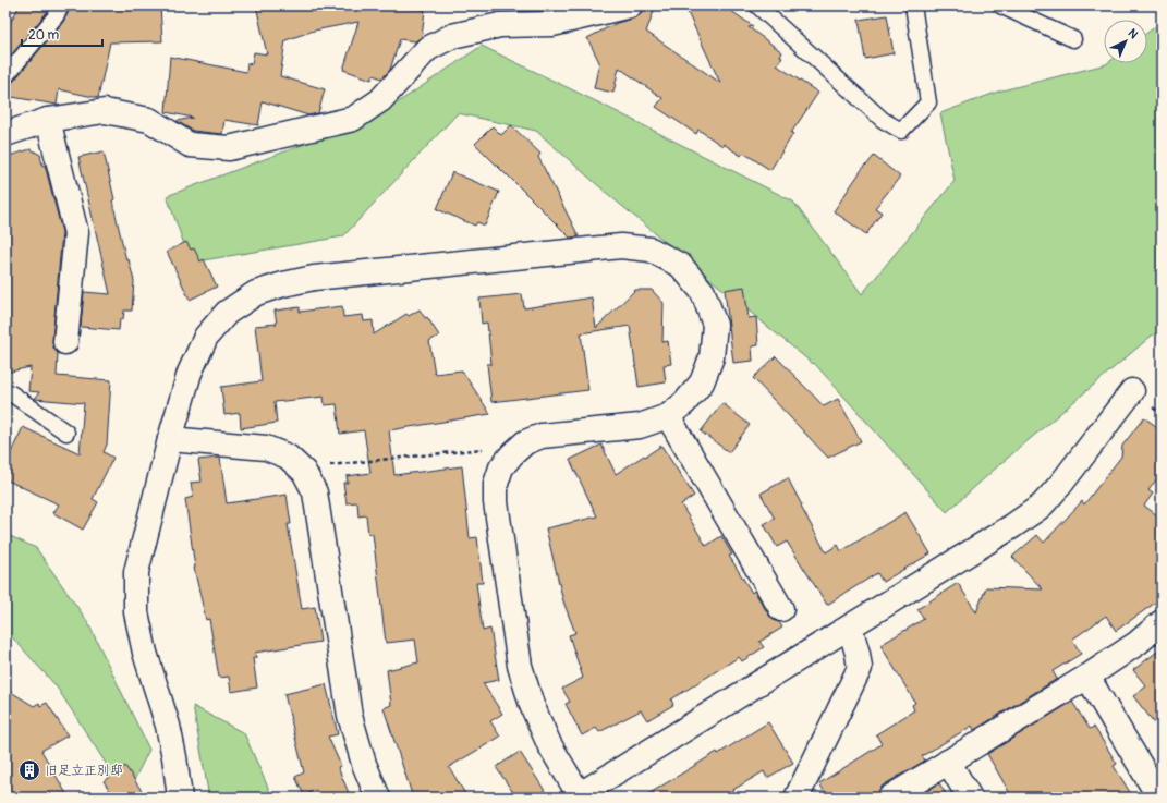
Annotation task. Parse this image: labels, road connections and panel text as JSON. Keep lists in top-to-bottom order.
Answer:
{
  "places": {
    "building": ["旧足立正別邸"]
  },
  "scale_bar": "20 m",
  "north": "top right"
}
